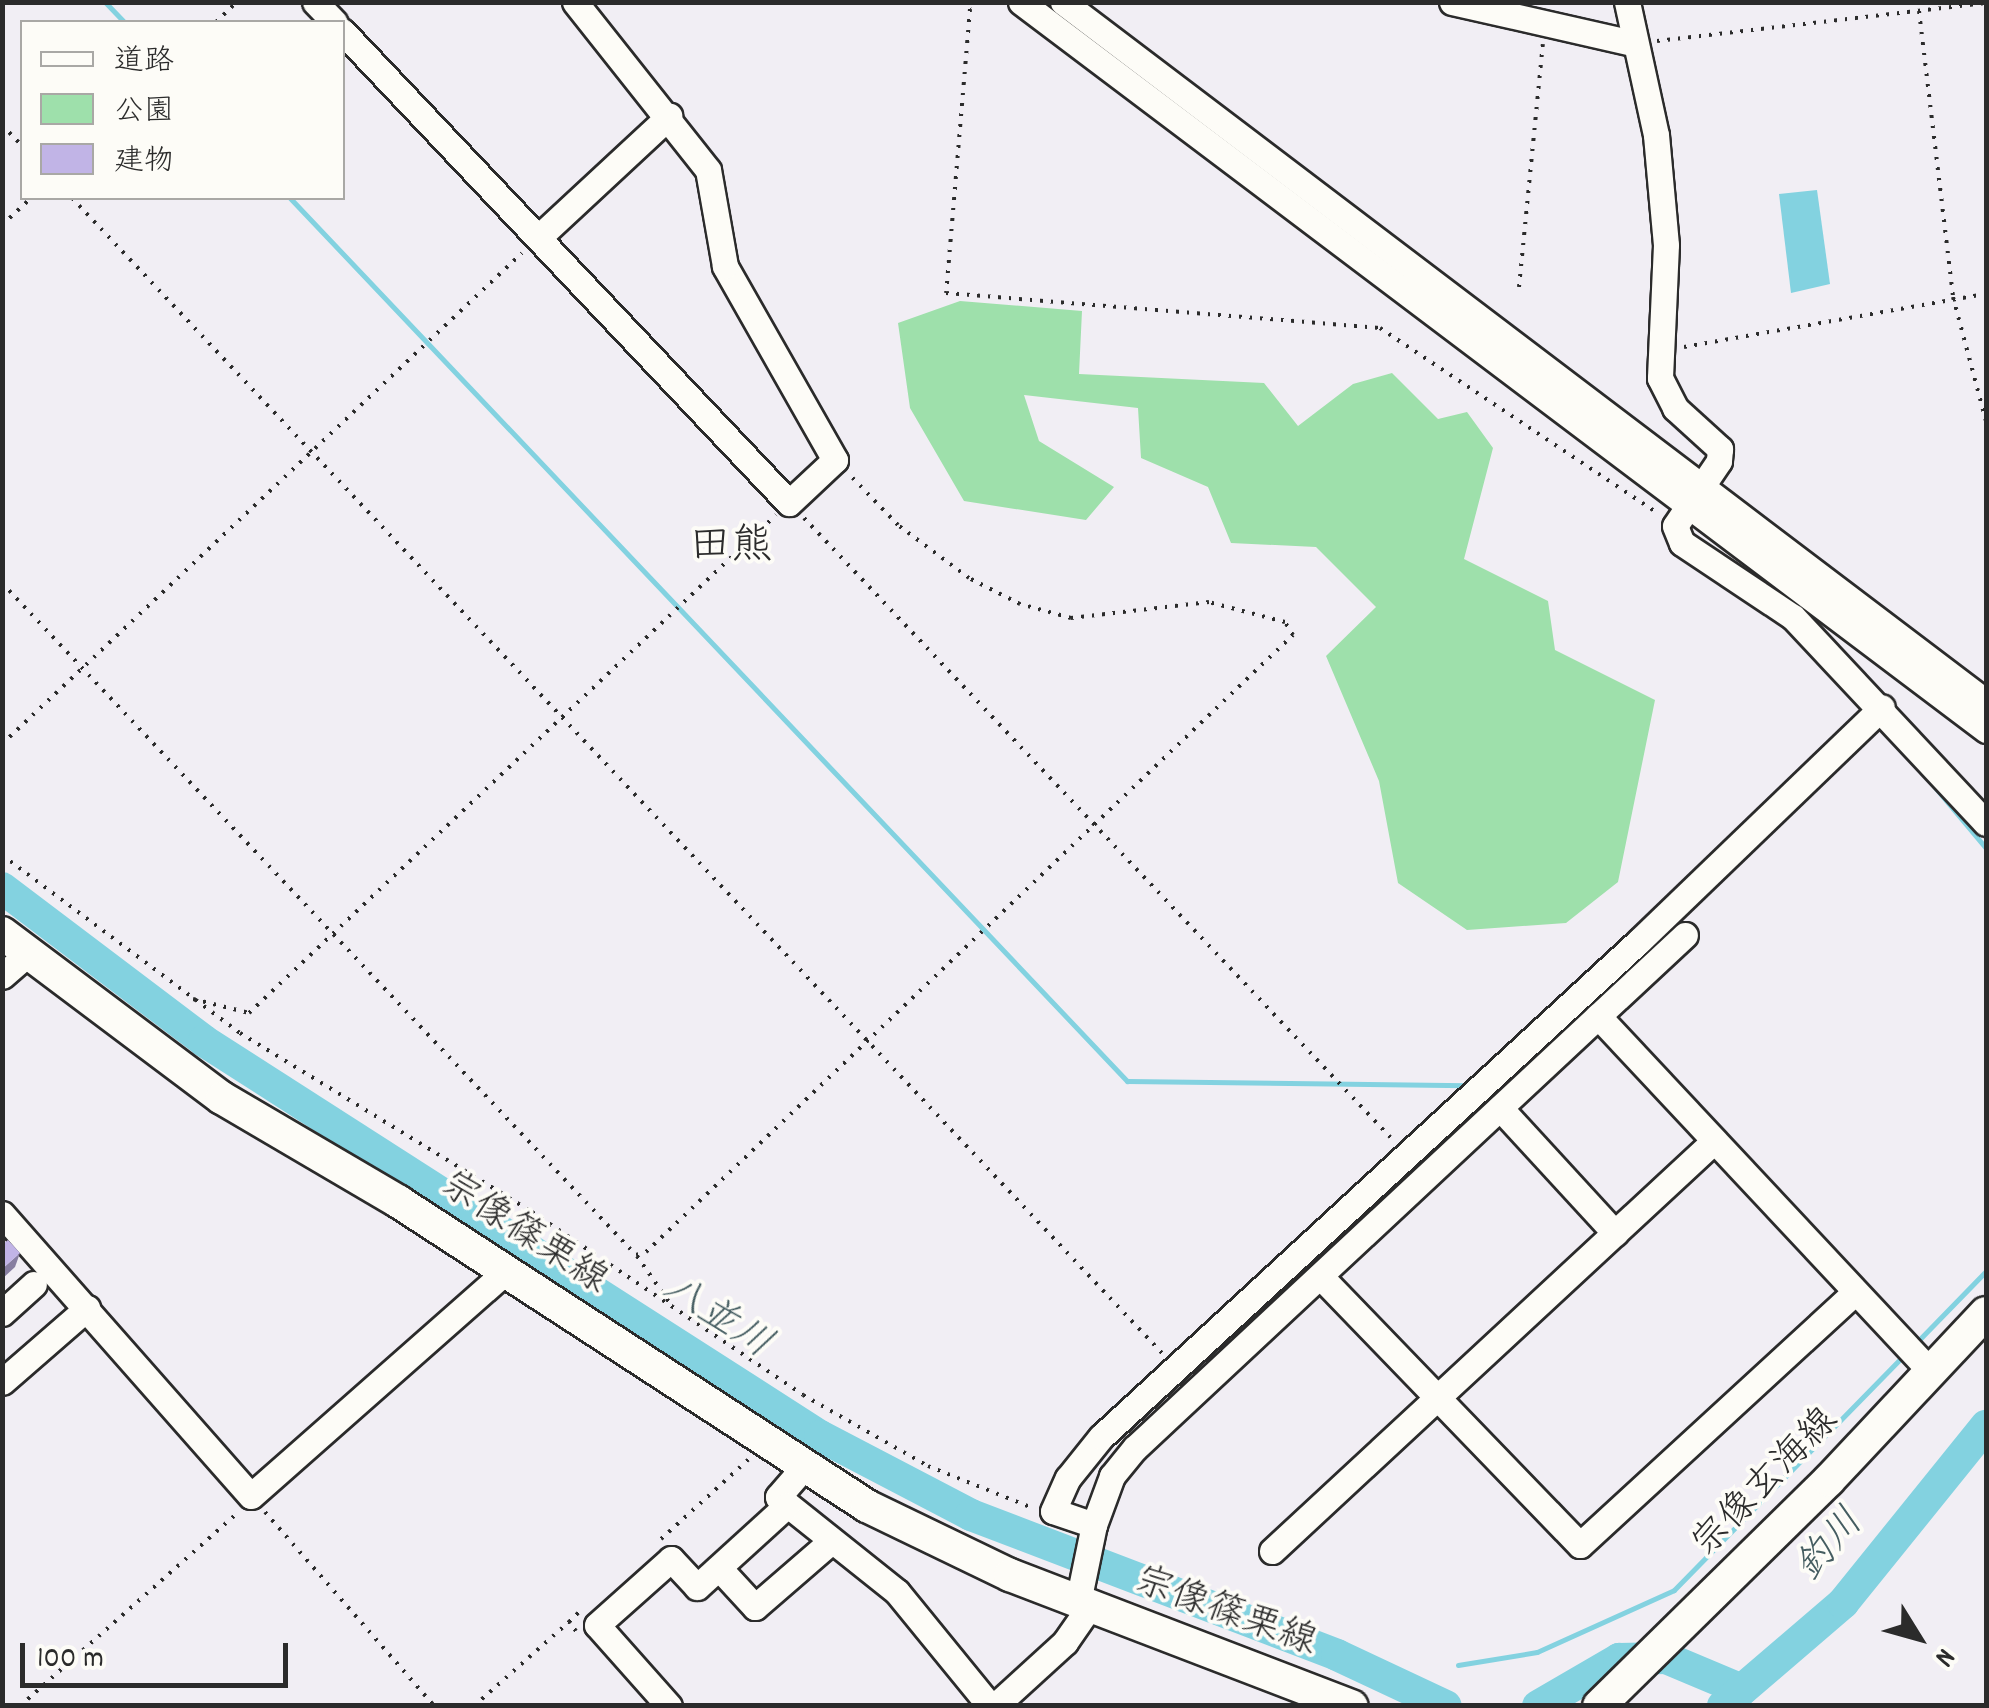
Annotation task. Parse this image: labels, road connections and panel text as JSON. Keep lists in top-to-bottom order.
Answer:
{
  "streets": {
    "main road": ["宗像篠栗線", "宗像玄海線"]
  },
  "districts": ["田熊"],
  "water": ["八並川", "釣川"],
  "legend": ["道路", "公園", "建物"],
  "scale_bar": "100 m",
  "north": "bottom right"
}
